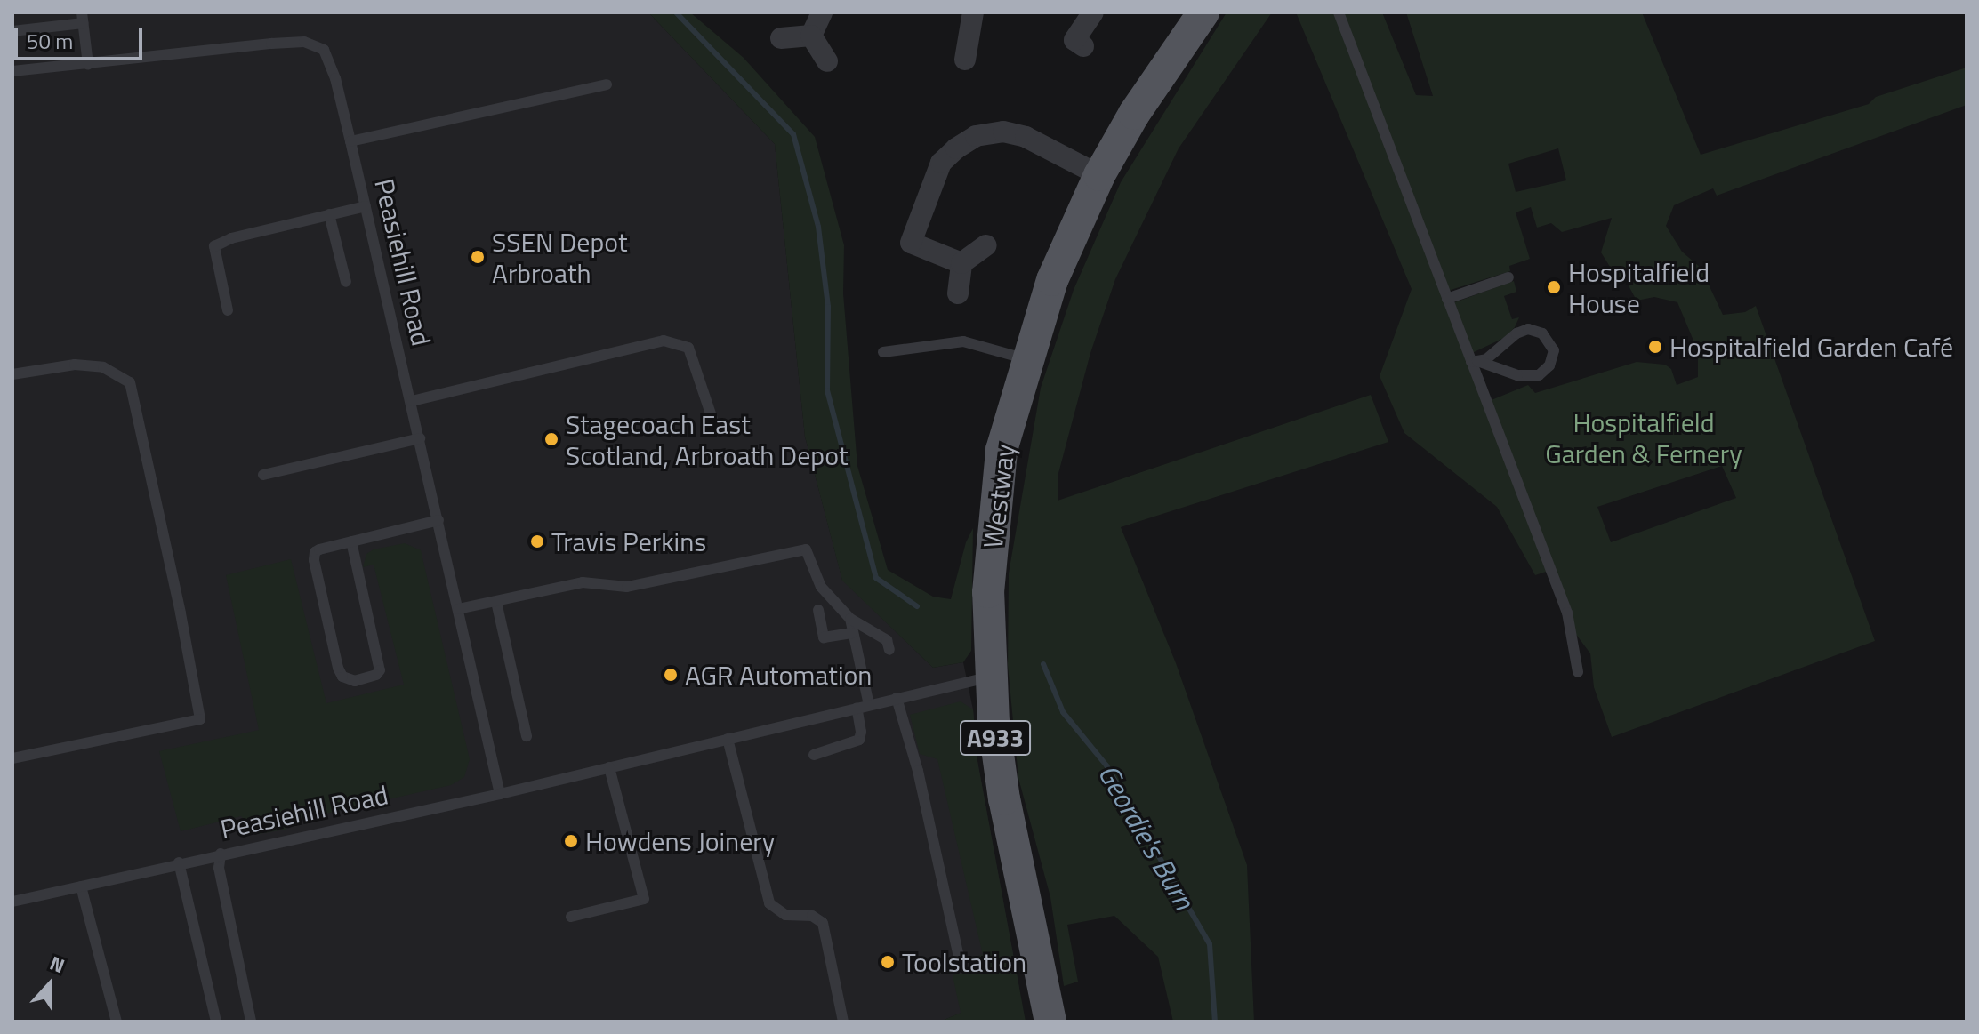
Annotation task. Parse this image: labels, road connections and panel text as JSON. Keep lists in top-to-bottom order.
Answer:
{
  "streets": {
    "main road": ["Westway", "A933"],
    "lane": ["Peasiehill Road"]
  },
  "crossings": [
    ["Peasiehill Road", "Westway"]
  ],
  "water": ["Geordie's Burn"],
  "parks": ["Hospitalfield Garden & Fernery"],
  "places": [
    "SSEN Depot Arbroath",
    "Hospitalfield House",
    "Hospitalfield Garden Café",
    "Stagecoach East Scotland, Arbroath Depot",
    "Travis Perkins",
    "AGR Automation",
    "Howdens Joinery",
    "Toolstation"
  ],
  "scale_bar": "50 m",
  "north": "top"
}
